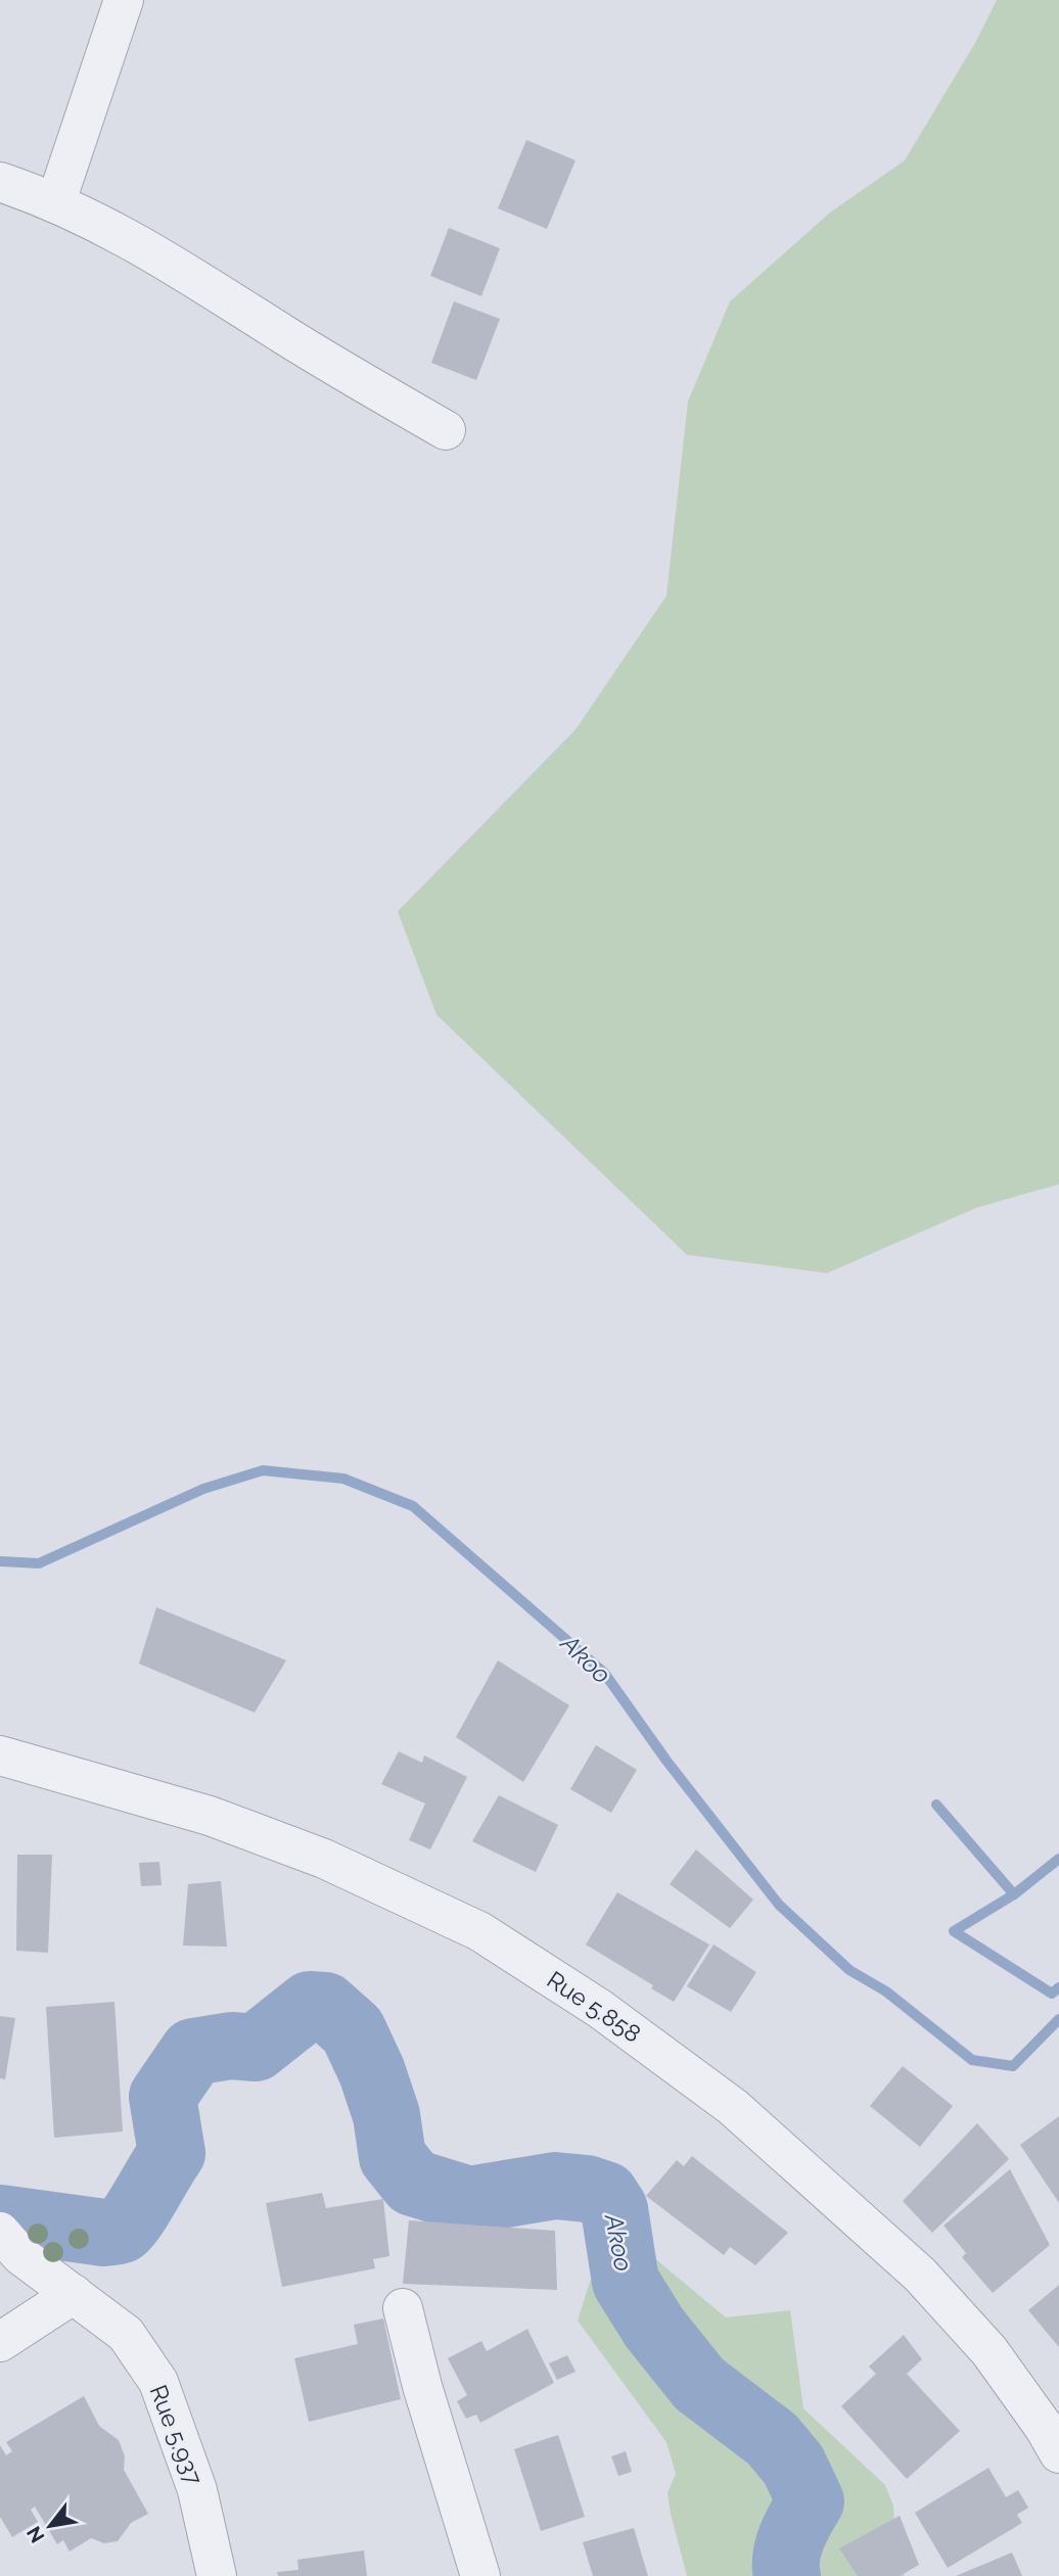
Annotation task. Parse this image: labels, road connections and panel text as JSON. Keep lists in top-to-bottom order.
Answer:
{
  "streets": {
    "street": ["Rue 5.858", "Rue 5.937"]
  },
  "water": ["Akoo"],
  "north": "bottom left"
}
